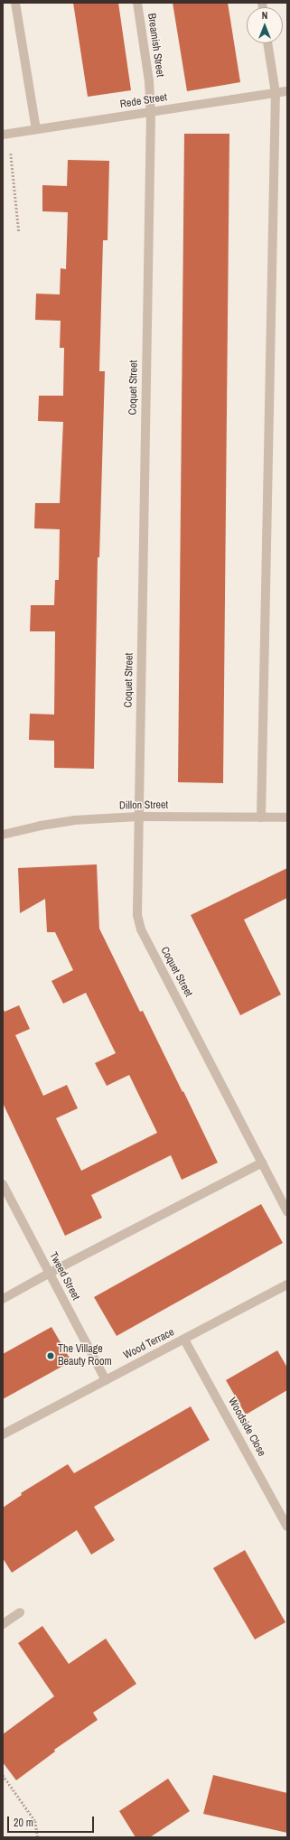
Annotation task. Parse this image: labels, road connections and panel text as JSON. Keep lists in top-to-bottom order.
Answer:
{
  "streets": {
    "street": [
      "Breamish Street",
      "Rede Street",
      "Coquet Street",
      "Dillon Street",
      "Tweed Street",
      "Wood Terrace",
      "Woodside Close"
    ]
  },
  "crossings": [
    ["Breamish Street", "Rede Street"],
    ["Breamish Street", "Coquet Street"],
    ["Rede Street", "Coquet Street"],
    ["Coquet Street", "Dillon Street"],
    ["Tweed Street", "Wood Terrace"],
    ["Wood Terrace", "Woodside Close"]
  ],
  "places": ["The Village Beauty Room"],
  "scale_bar": "20 m",
  "north": "top"
}
